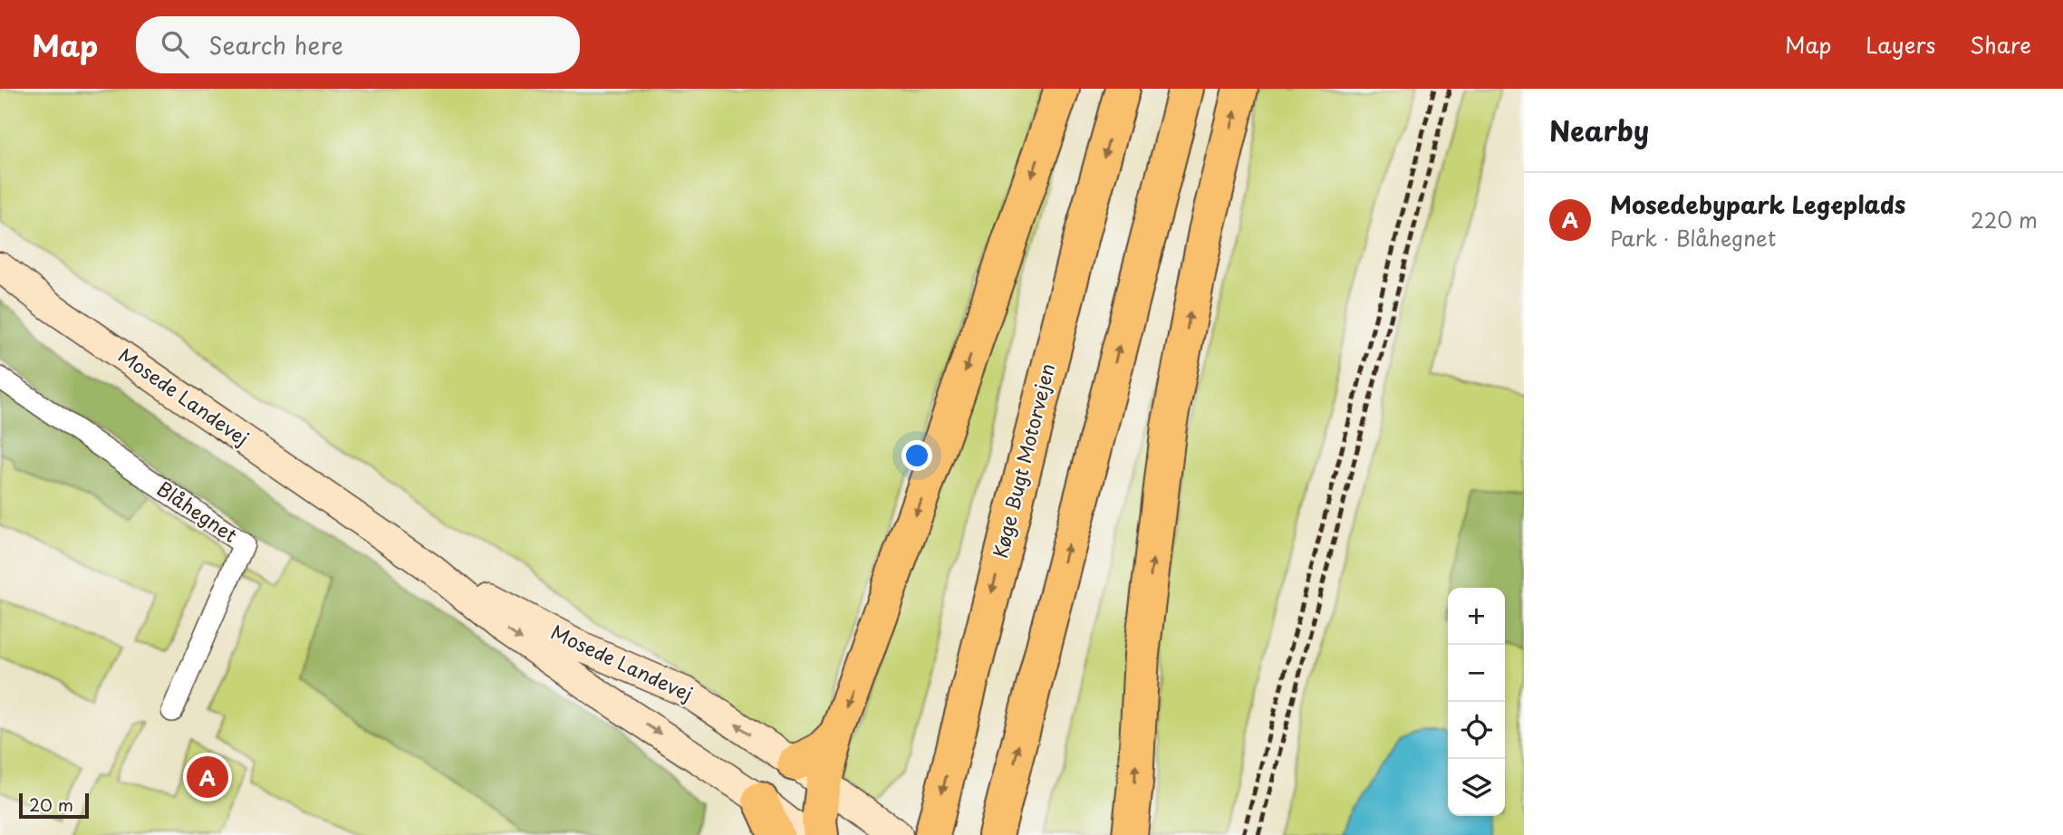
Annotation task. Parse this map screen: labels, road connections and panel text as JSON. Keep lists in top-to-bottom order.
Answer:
{
  "streets": {
    "highway": ["Køge Bugt Motorvejen"],
    "main road": ["Mosede Landevej"],
    "street": ["Blåhegnet"]
  },
  "scale_bar": "20 m",
  "page": {
    "header": "Map",
    "search": "Search here",
    "nav": ["Map", "Layers", "Share"],
    "heading": "Nearby",
    "list": [
      {
        "mark": "A",
        "name": "Mosedebypark Legeplads",
        "note": "Park · Blåhegnet",
        "value": "220 m"
      }
    ],
    "map_buttons": ["+", "−"],
    "pins": "A",
    "scale": "20 m"
  }
}
